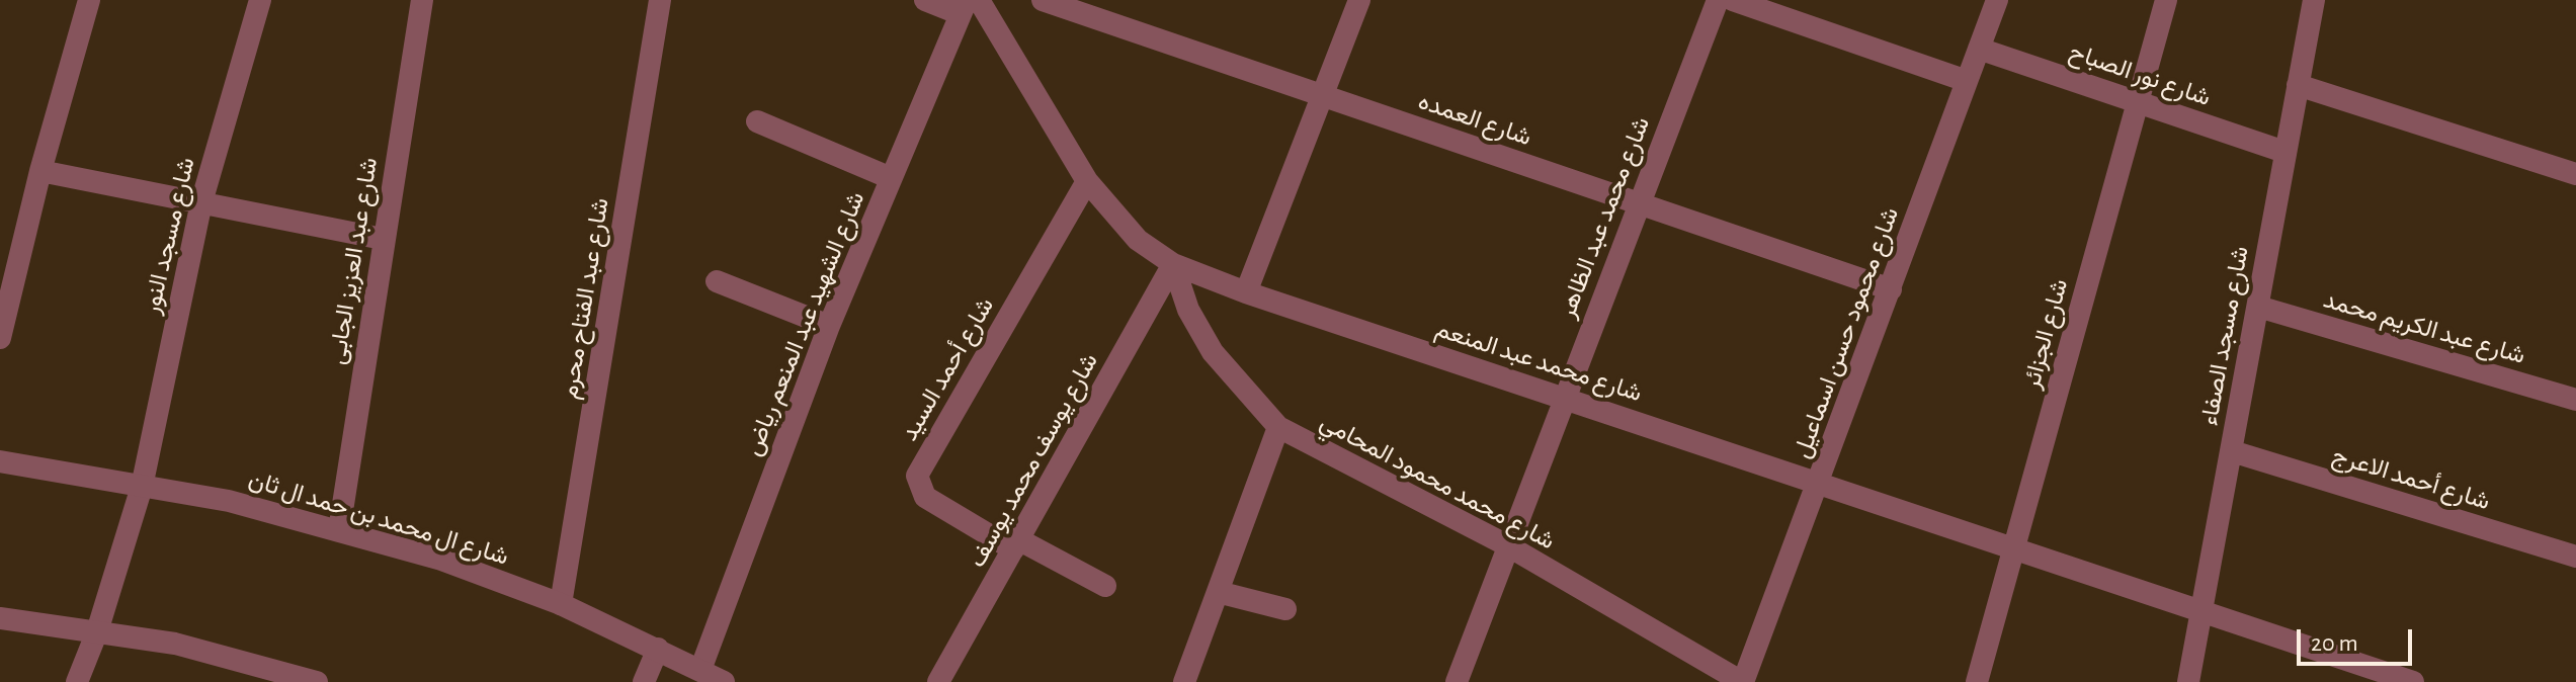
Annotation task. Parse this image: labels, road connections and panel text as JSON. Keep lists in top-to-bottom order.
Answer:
{
  "streets": {
    "street": [
      "شارع نور الصباح",
      "شارع العمده",
      "شارع محمد عبد الظاهر",
      "شارع مسجد النور",
      "شارع عبد العزيز الجابى",
      "شارع عبد الفتاح محرم",
      "شارع الشهيد عبد المنعم رياض",
      "شارع عبد الكريم محمد",
      "شارع محمود حسن اسماعيل",
      "شارع الجزائر",
      "شارع مسجد الصفاء",
      "شارع محمد عبد المنعم",
      "شارع أحمد السيد",
      "شارع يوسف محمد يوسف",
      "شارع أحمد الاعرج",
      "شارع محمد محمود المحامي",
      "شارع ال محمد بن حمد ال ثان"
    ]
  },
  "crossings": [
    ["شارع نور الصباح", "شارع محمود حسن اسماعيل"],
    ["شارع نور الصباح", "شارع الجزائر"],
    ["شارع نور الصباح", "شارع مسجد الصفاء"],
    ["شارع العمده", "شارع محمد عبد الظاهر"],
    ["شارع العمده", "شارع محمود حسن اسماعيل"],
    ["شارع محمد عبد الظاهر", "شارع محمد عبد المنعم"],
    ["شارع محمد عبد الظاهر", "شارع محمد محمود المحامي"],
    ["شارع مسجد النور", "شارع ال محمد بن حمد ال ثان"],
    ["شارع عبد العزيز الجابى", "شارع ال محمد بن حمد ال ثان"],
    ["شارع عبد الفتاح محرم", "شارع ال محمد بن حمد ال ثان"],
    ["شارع الشهيد عبد المنعم رياض", "شارع ال محمد بن حمد ال ثان"],
    ["شارع عبد الكريم محمد", "شارع مسجد الصفاء"],
    ["شارع محمود حسن اسماعيل", "شارع محمد عبد المنعم"],
    ["شارع محمود حسن اسماعيل", "شارع محمد محمود المحامي"],
    ["شارع الجزائر", "شارع محمد عبد المنعم"],
    ["شارع مسجد الصفاء", "شارع محمد عبد المنعم"],
    ["شارع مسجد الصفاء", "شارع أحمد الاعرج"],
    ["شارع محمد عبد المنعم", "شارع أحمد السيد"],
    ["شارع محمد عبد المنعم", "شارع يوسف محمد يوسف"],
    ["شارع محمد عبد المنعم", "شارع محمد محمود المحامي"],
    ["شارع أحمد السيد", "شارع يوسف محمد يوسف"],
    ["شارع يوسف محمد يوسف", "شارع محمد محمود المحامي"]
  ],
  "scale_bar": "20 m"
}
